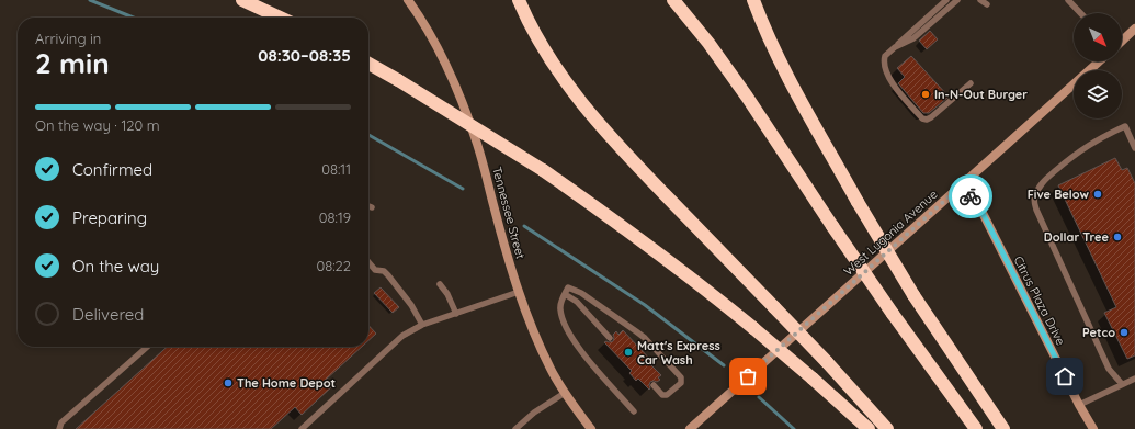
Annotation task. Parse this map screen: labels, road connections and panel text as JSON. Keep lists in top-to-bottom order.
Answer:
{
  "streets": {
    "main road": ["Tennessee Street", "West Lugonia Avenue", "Citrus Plaza Drive"]
  },
  "crossings": [
    ["West Lugonia Avenue", "Citrus Plaza Drive"]
  ],
  "places": [
    "In-N-Out Burger",
    "Five Below",
    "Dollar Tree",
    "Petco",
    "Matt's Express Car Wash",
    "The Home Depot"
  ],
  "north": "bottom right",
  "page": {
    "heading": ["2 min", "Arriving in", "08:30–08:35"],
    "bar": "On the way · 120 m",
    "list": [
      ["Confirmed", "08:11"],
      ["Preparing", "08:19"],
      ["On the way", "08:22"],
      "Delivered"
    ]
  }
}
